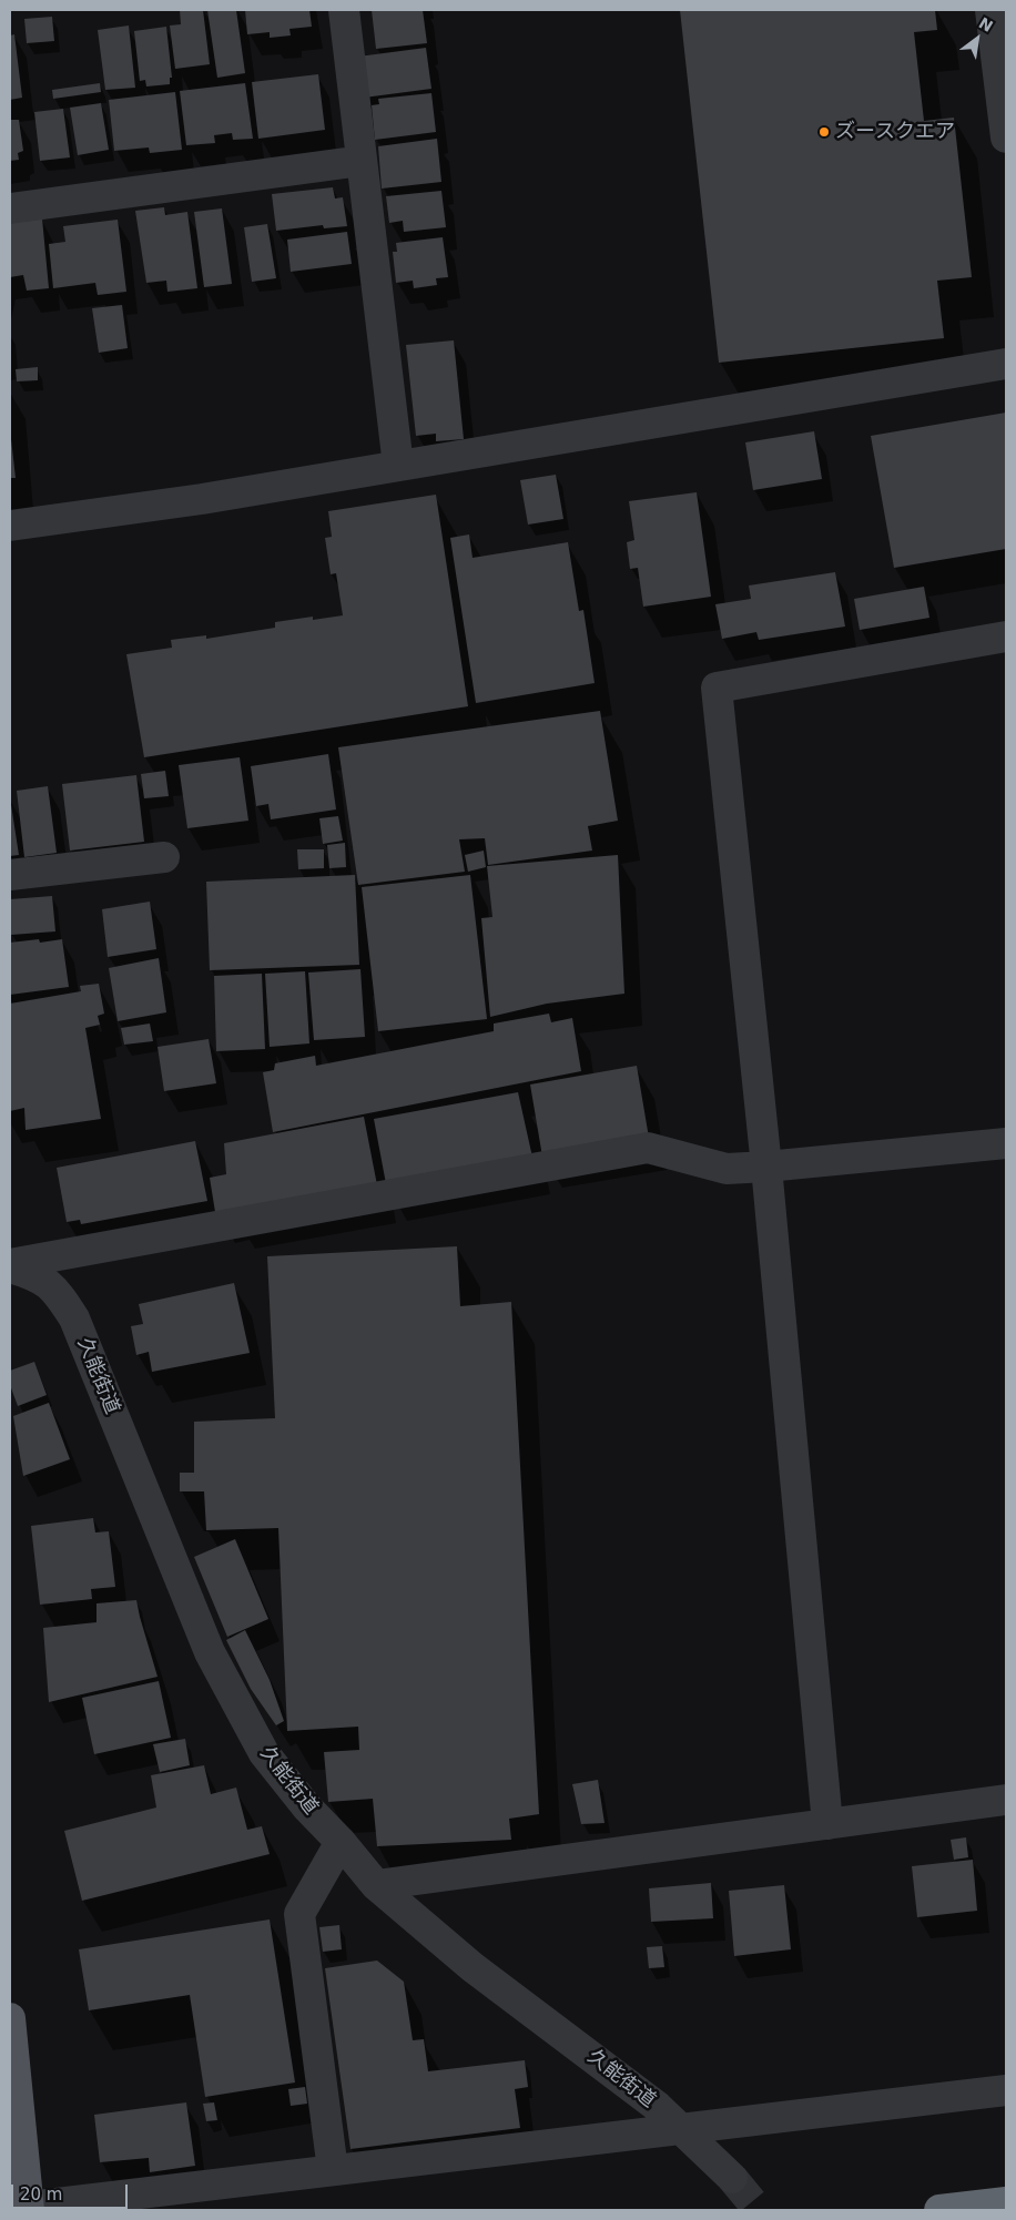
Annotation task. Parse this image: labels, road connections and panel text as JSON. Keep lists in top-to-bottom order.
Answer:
{
  "streets": {
    "street": ["久能街道"]
  },
  "places": ["ズースクエア"],
  "scale_bar": "20 m",
  "north": "top right"
}
